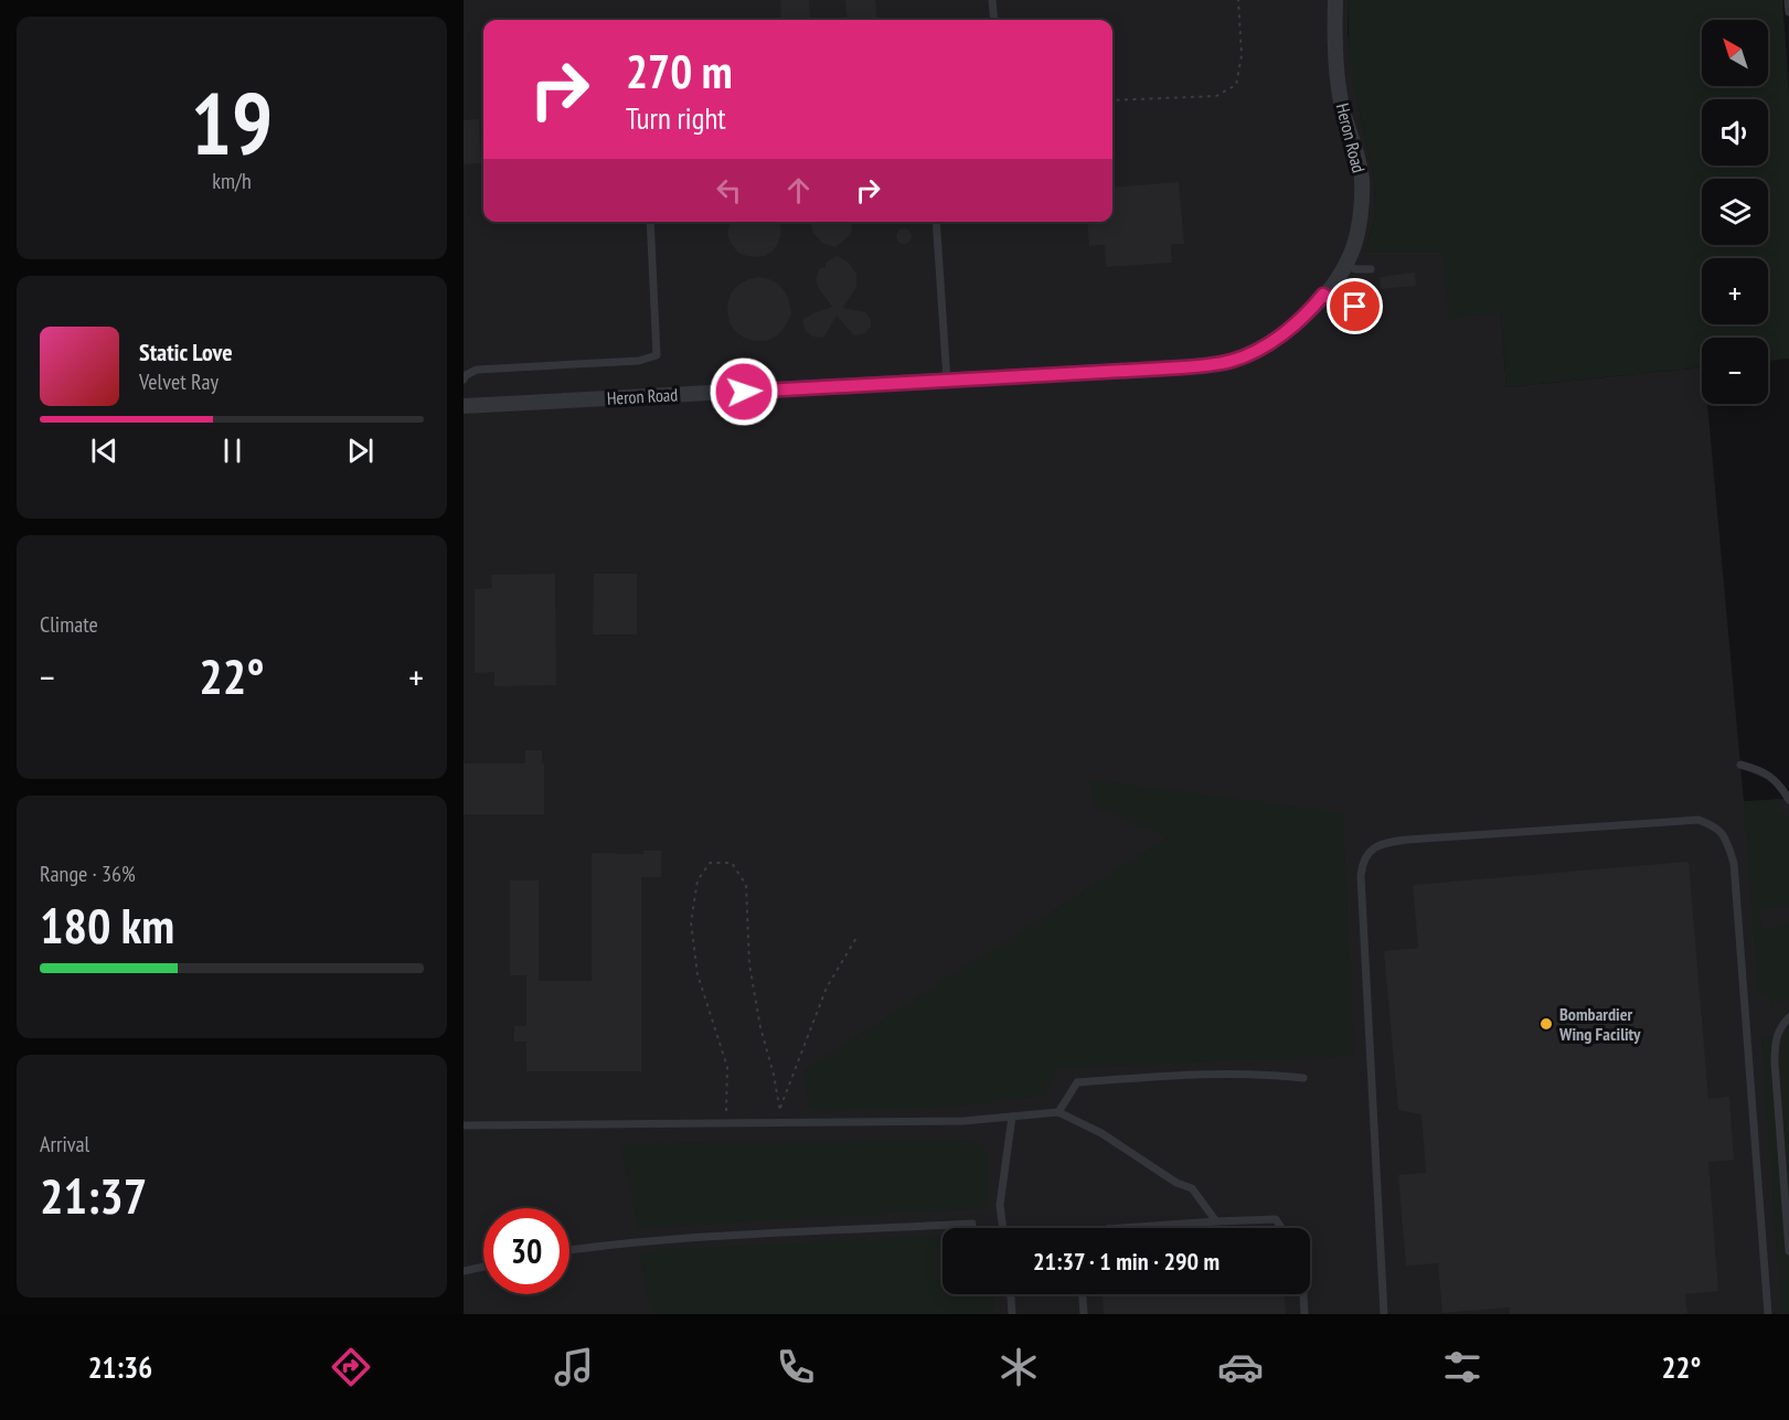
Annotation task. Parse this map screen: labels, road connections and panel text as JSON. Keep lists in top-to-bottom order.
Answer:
{
  "streets": {
    "street": ["Heron Road"]
  },
  "places": ["Bombardier Wing Facility"],
  "north": "top left",
  "page": {
    "tile": [
      ["19", "km/h"],
      "Climate",
      ["Range · 36%", "180 km"],
      ["Arrival", "21:37"]
    ],
    "map_buttons": ["+", "−"],
    "turn": ["270 m", "Turn right"],
    "song": ["Static Love", "Velvet Ray"],
    "heat": ["−", "22°", "+"],
    "limit": "30",
    "trip": "21:37 · 1 min · 290 m",
    "tabs": ["21:36", "22°"]
  }
}
